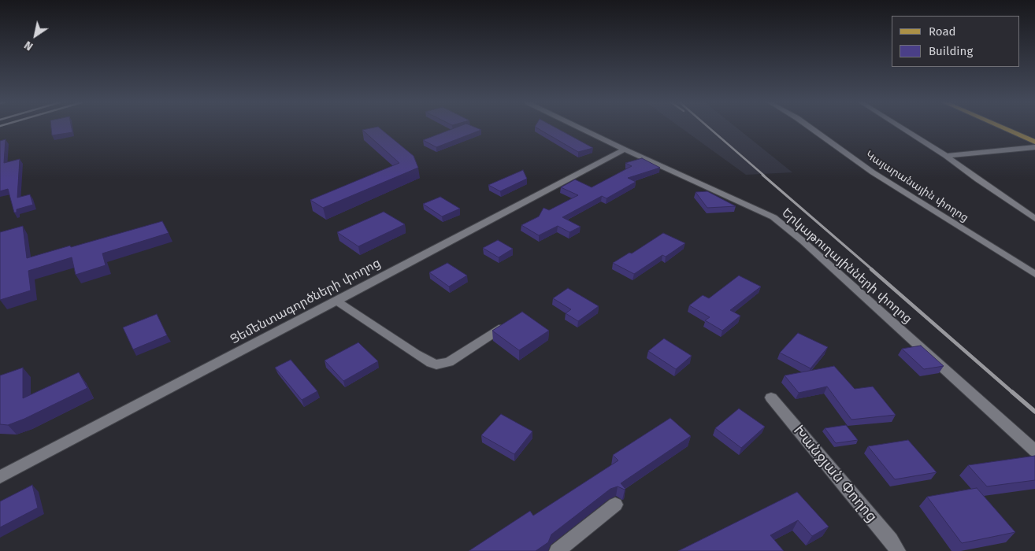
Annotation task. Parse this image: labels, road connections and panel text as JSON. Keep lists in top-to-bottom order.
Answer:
{
  "streets": {
    "street": [
      "Կայարանային փողոց",
      "Երկաթուղայինների փողոց",
      "Ցեմենտագործների փողոց",
      "Խանջյան Փողոց"
    ]
  },
  "crossings": [
    ["Երկաթուղայինների փողոց", "Ցեմենտագործների փողոց"]
  ],
  "legend": ["Road", "Building"],
  "north": "bottom left"
}
